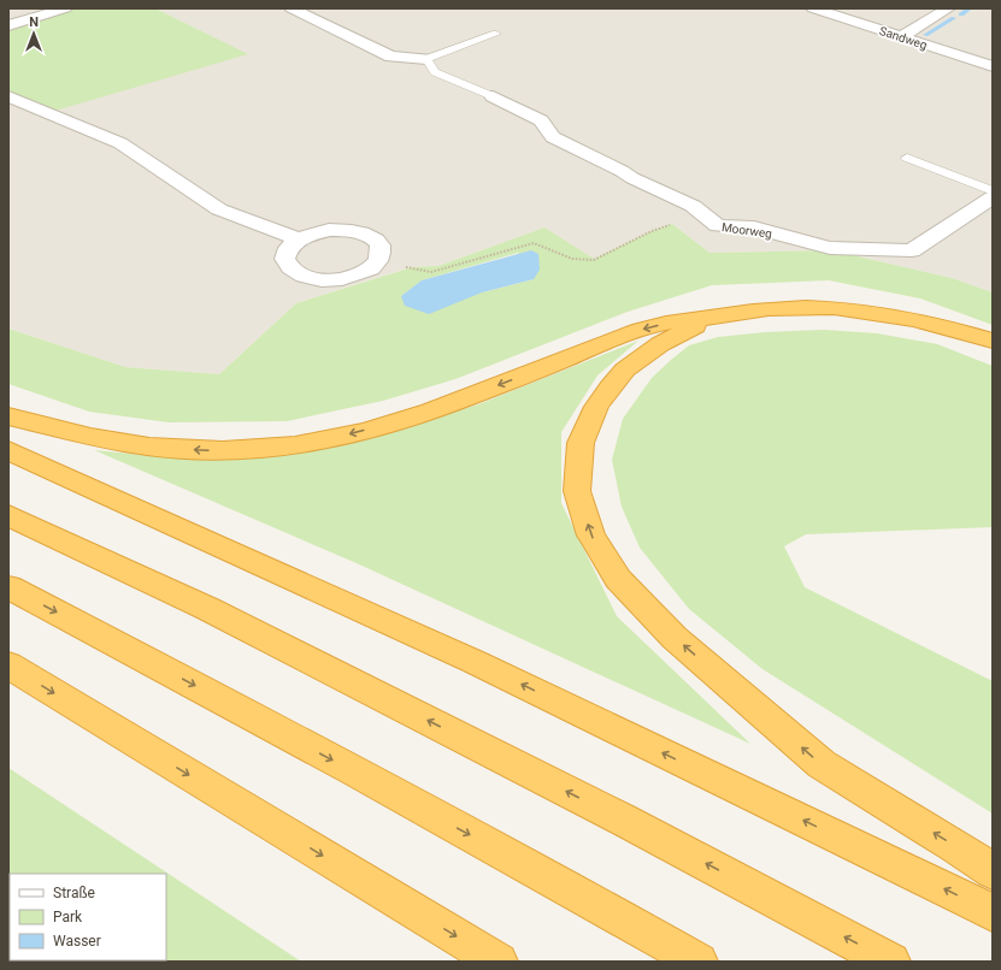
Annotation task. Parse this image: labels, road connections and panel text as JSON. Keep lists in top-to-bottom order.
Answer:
{
  "streets": {
    "street": ["Sandweg", "Moorweg"]
  },
  "legend": ["Straße", "Park", "Wasser"],
  "north": "top"
}
